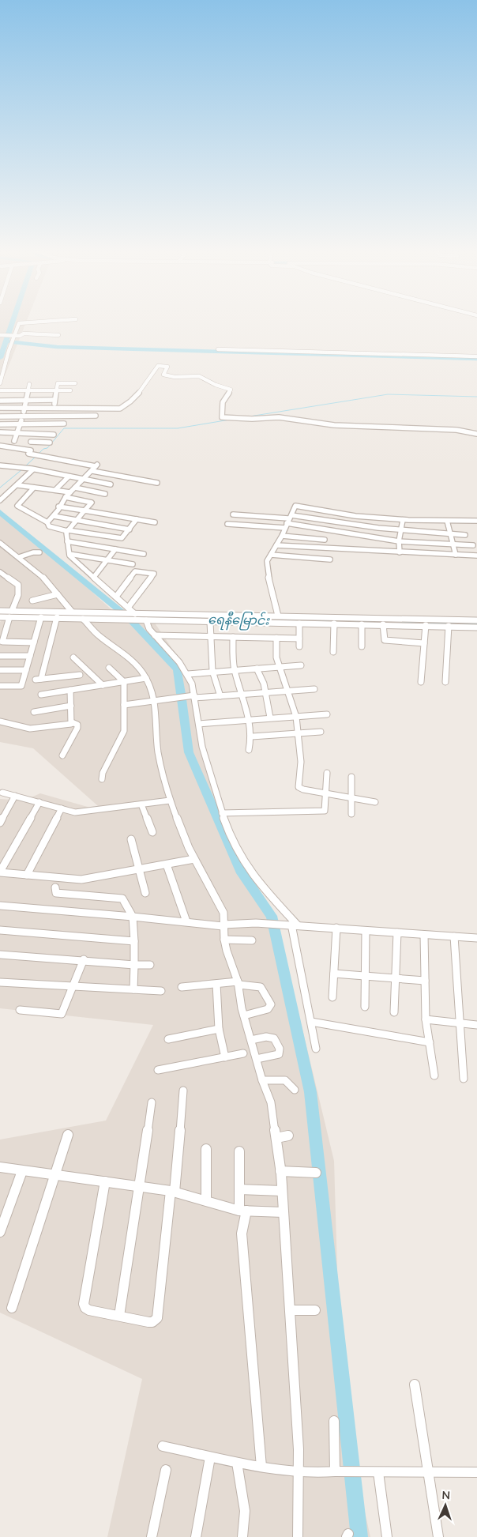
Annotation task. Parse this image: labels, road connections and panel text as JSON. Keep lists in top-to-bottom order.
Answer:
{
  "water": ["ရေနီမြောင်း"],
  "north": "top"
}
